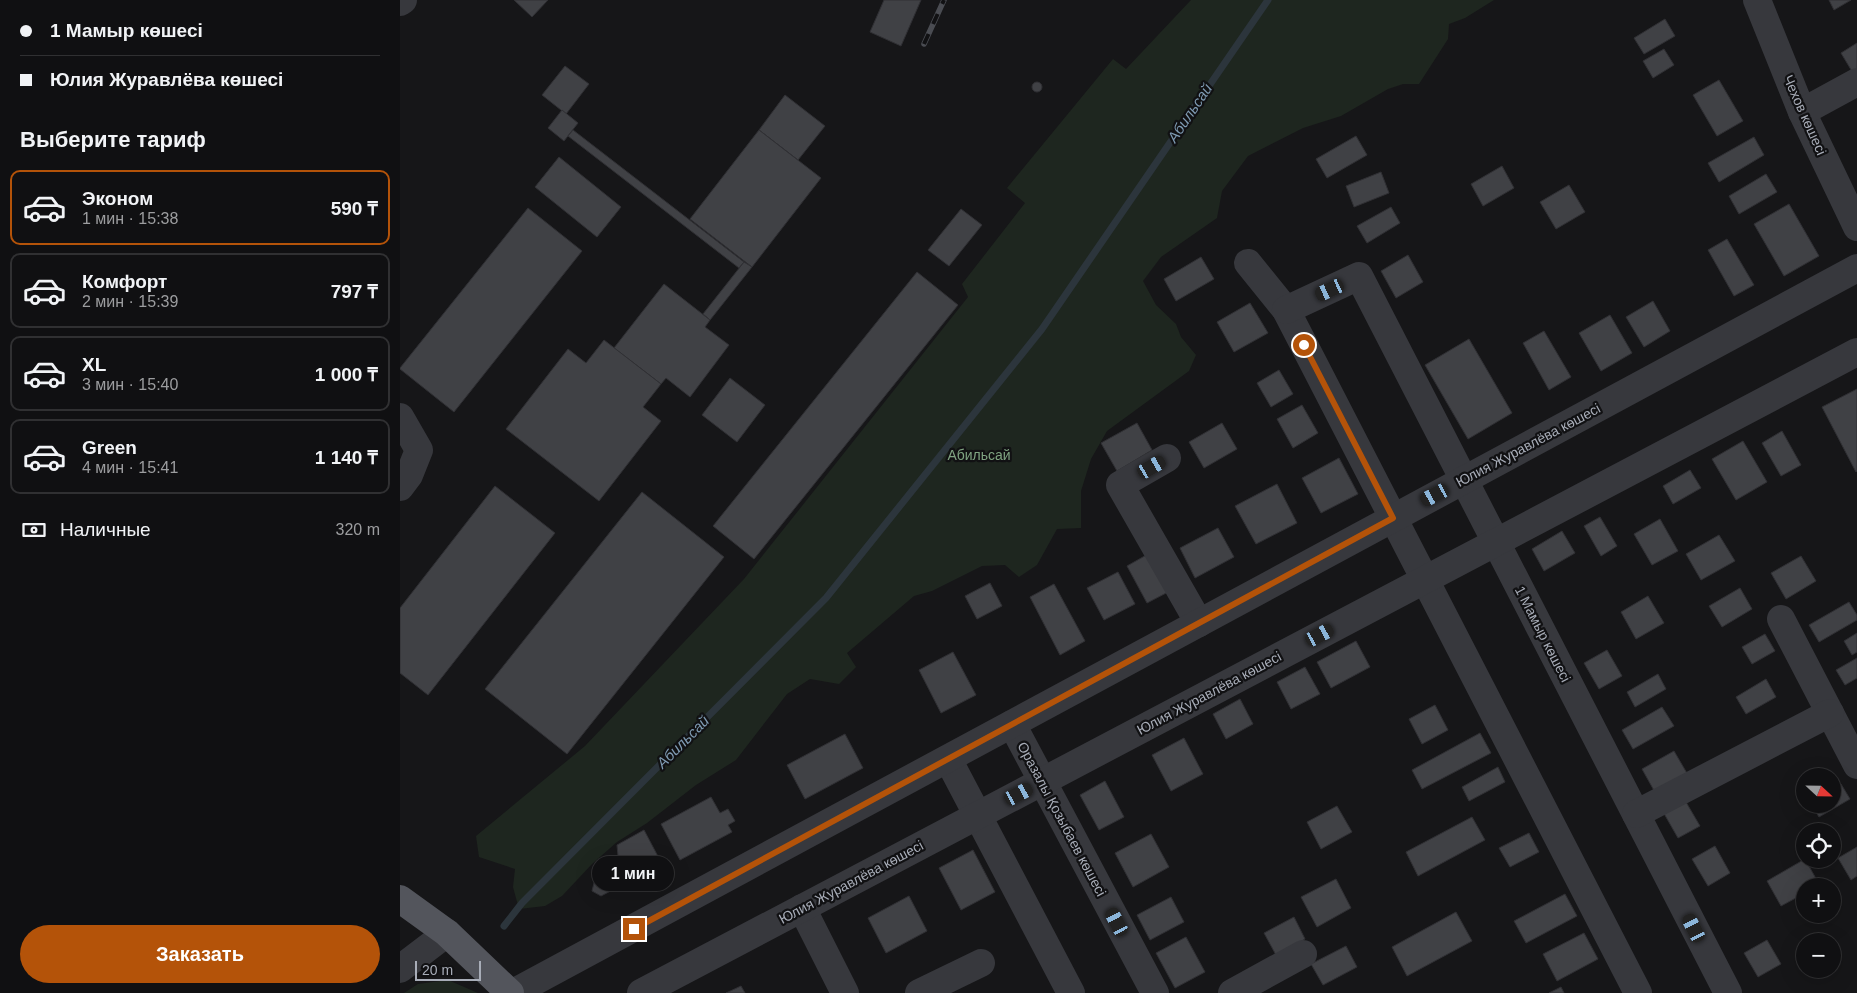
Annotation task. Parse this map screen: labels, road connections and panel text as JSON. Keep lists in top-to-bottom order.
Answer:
{
  "streets": {
    "street": [
      "Чехов көшесі",
      "Юлия Журавлёва көшесі",
      "1 Мамыр көшесі",
      "Оразалы Қозыбаев көшесі"
    ]
  },
  "crossings": [
    ["Юлия Журавлёва көшесі", "1 Мамыр көшесі"],
    ["Юлия Журавлёва көшесі", "Оразалы Қозыбаев көшесі"]
  ],
  "water": ["Абильсай"],
  "parks": ["Абильсай"],
  "scale_bar": "20 m",
  "north": "right",
  "page": {
    "banner": ["1 Мамыр көшесі", "Юлия Журавлёва көшесі"],
    "heading": "Выберите тариф",
    "list": [
      {
        "name": "Эконом",
        "note": "1 мин · 15:38",
        "value": "590 ₸"
      },
      {
        "name": "Комфорт",
        "note": "2 мин · 15:39",
        "value": "797 ₸"
      },
      {
        "name": "XL",
        "note": "3 мин · 15:40",
        "value": "1 000 ₸"
      },
      {
        "name": "Green",
        "note": "4 мин · 15:41",
        "value": "1 140 ₸"
      }
    ],
    "pay": ["Наличные", "320 m"],
    "map_buttons": ["+", "−"],
    "bubble": "1 мин",
    "buttons": "Заказать",
    "scale": "20 m"
  }
}
